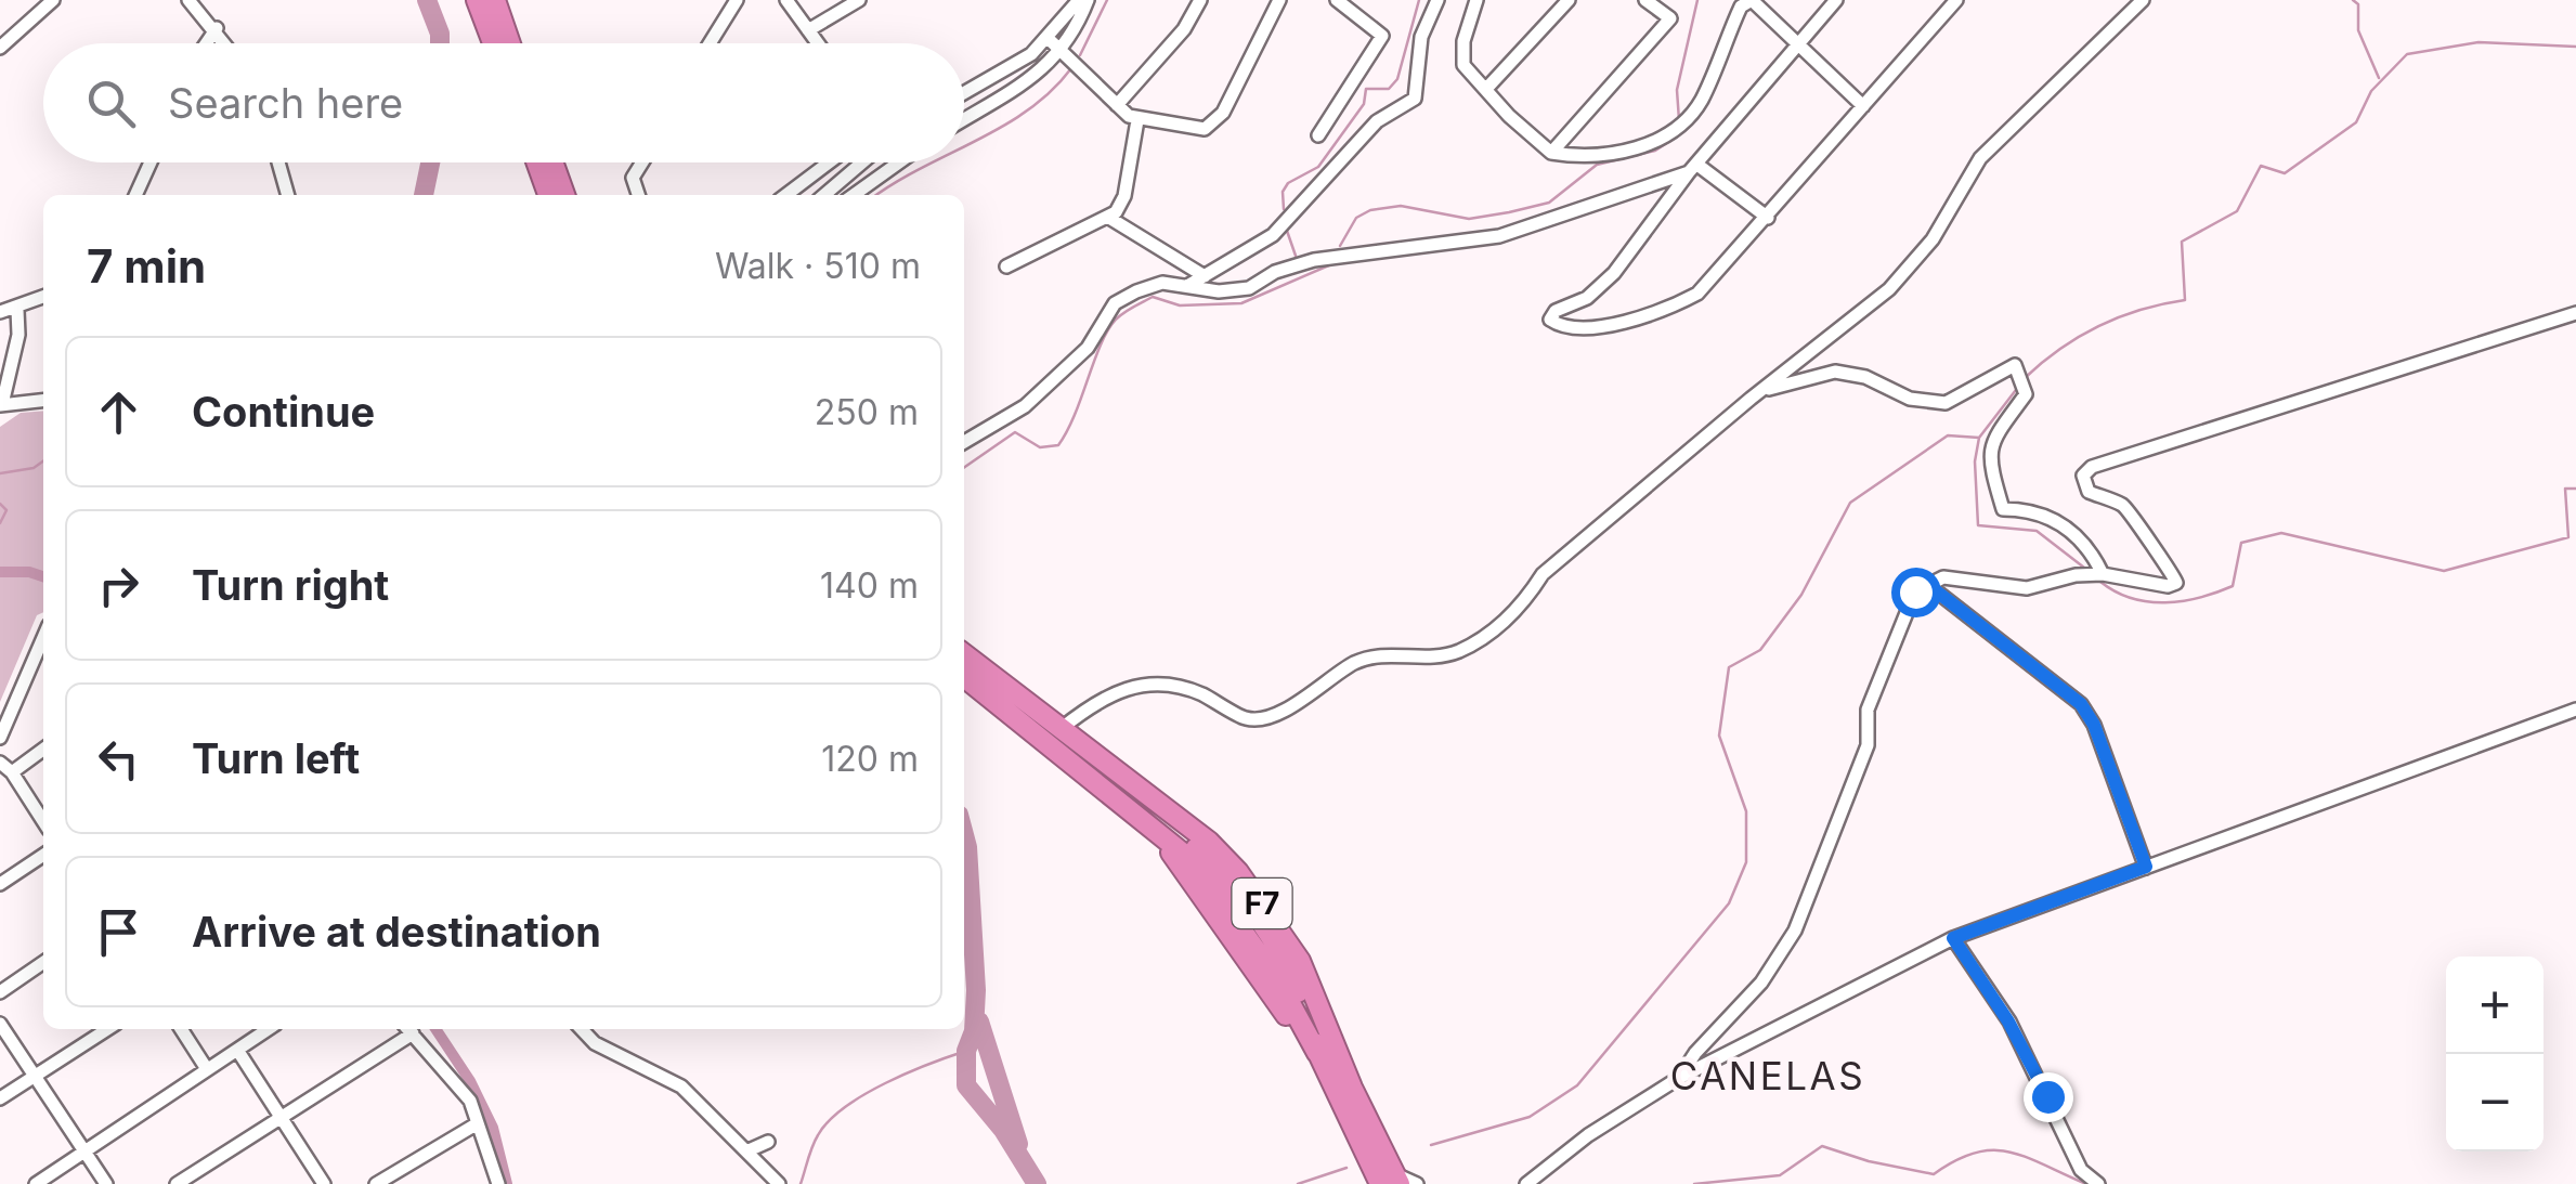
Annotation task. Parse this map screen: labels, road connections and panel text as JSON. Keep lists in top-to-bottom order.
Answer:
{
  "streets": {
    "highway": ["F7"]
  },
  "districts": ["CANELAS"],
  "page": {
    "search": "Search here",
    "heading": ["7 min", "Walk · 510 m"],
    "list": [
      ["Continue", "250 m"],
      ["Turn right", "140 m"],
      ["Turn left", "120 m"],
      "Arrive at destination"
    ],
    "map_buttons": ["+", "−"]
  }
}
